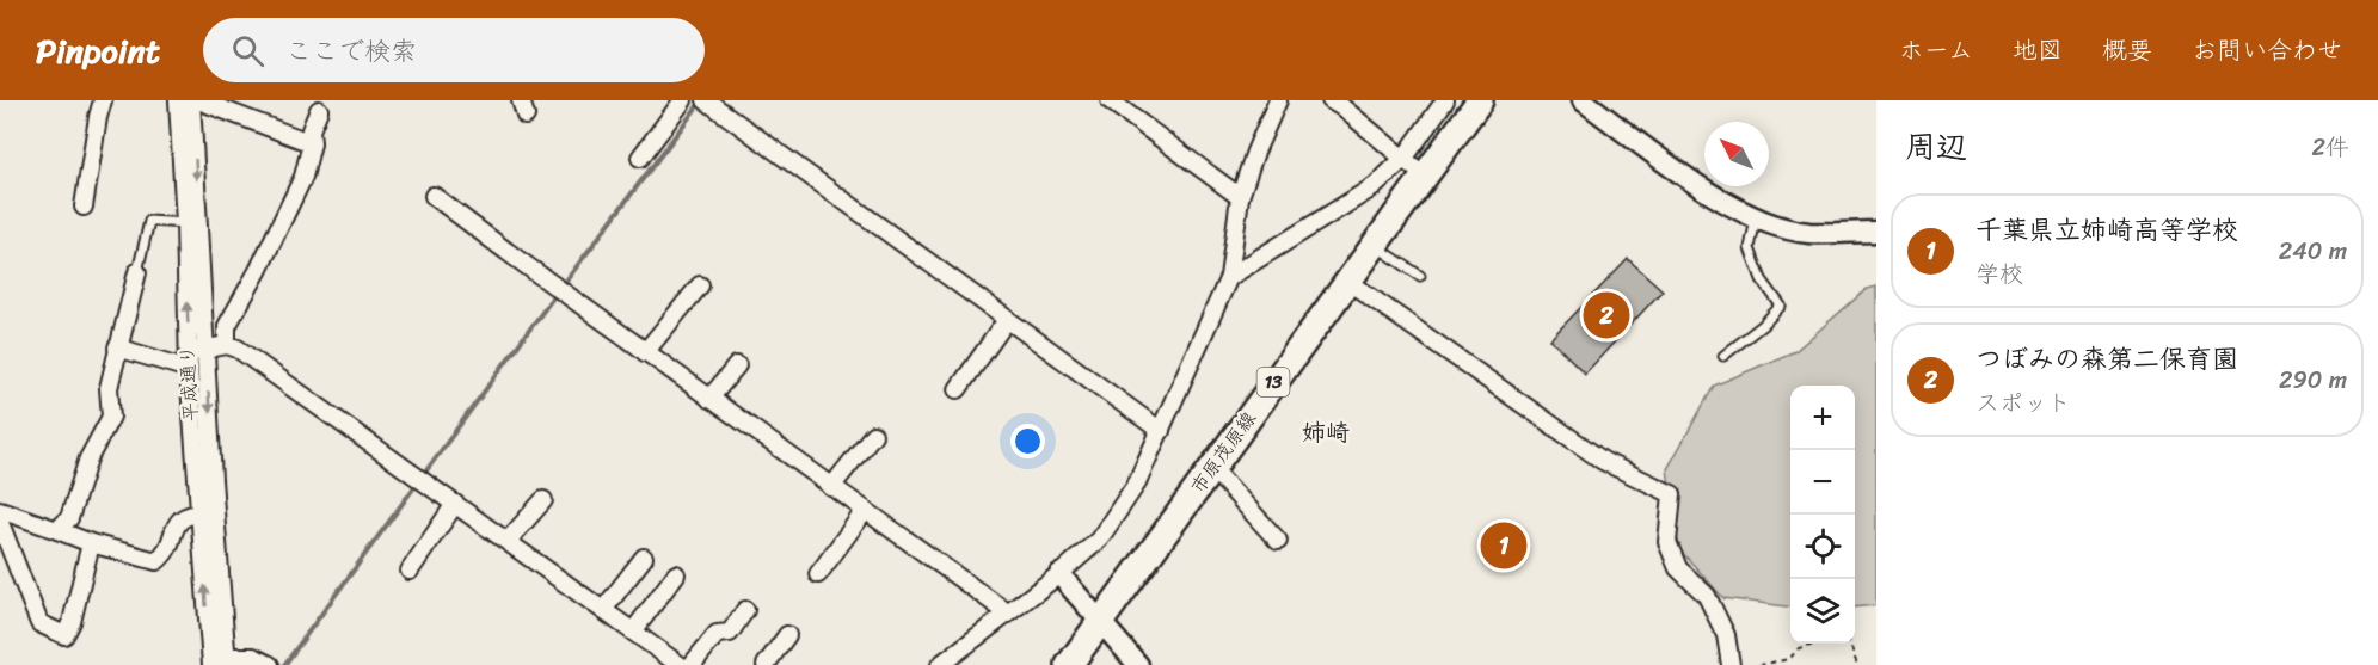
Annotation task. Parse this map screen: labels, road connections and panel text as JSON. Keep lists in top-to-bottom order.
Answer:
{
  "streets": {
    "main road": ["13", "市原茂原線"],
    "street": ["平成通り"]
  },
  "districts": ["姉崎"],
  "north": "top left",
  "page": {
    "header": "Pinpoint",
    "search": "ここで検索",
    "nav": [
      "ホーム",
      "地図",
      "概要",
      "お問い合わせ"
    ],
    "heading": ["周辺", "2件"],
    "list": [
      {
        "mark": "1",
        "name": "千葉県立姉崎高等学校",
        "note": "学校",
        "value": "240 m"
      },
      {
        "mark": "2",
        "name": "つぼみの森第二保育園",
        "note": "スポット",
        "value": "290 m"
      }
    ],
    "pins": ["2", "1"],
    "map_buttons": ["+", "−"]
  }
}
